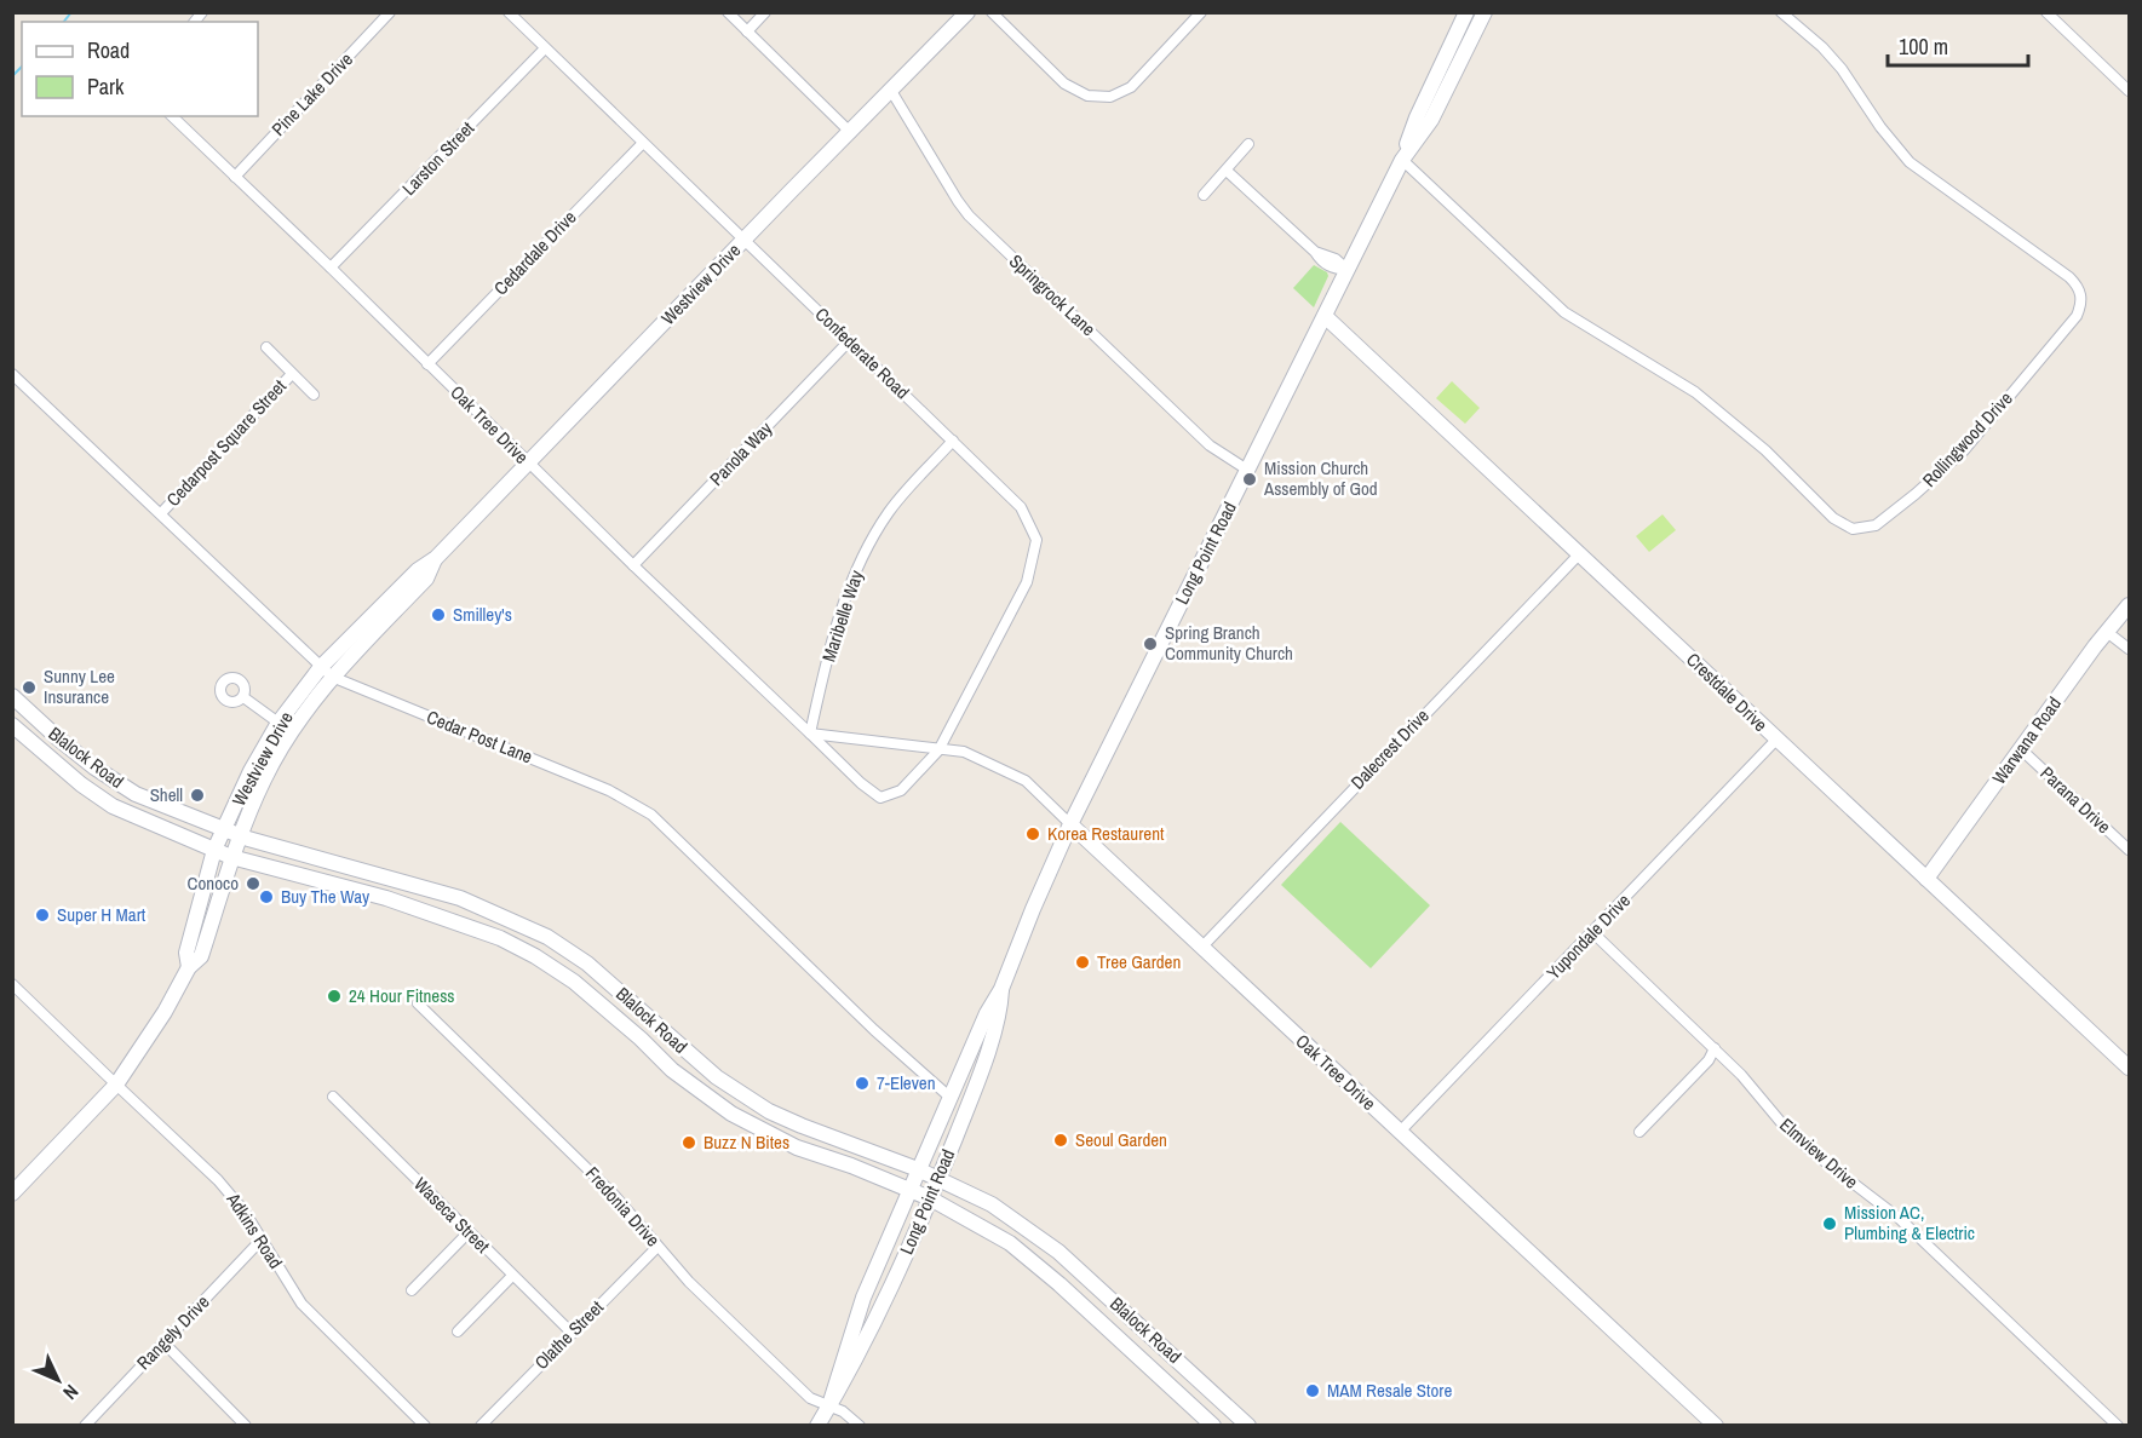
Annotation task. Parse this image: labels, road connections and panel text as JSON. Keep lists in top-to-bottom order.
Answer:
{
  "streets": {
    "main road": [
      "Westview Drive",
      "Oak Tree Drive",
      "Long Point Road",
      "Crestdale Drive",
      "Warwana Road",
      "Blalock Road"
    ],
    "street": [
      "Pine Lake Drive",
      "Larston Street",
      "Cedardale Drive",
      "Springrock Lane",
      "Confederate Road",
      "Rollingwood Drive",
      "Cedarpost Square Street",
      "Panola Way",
      "Maribelle Way",
      "Cedar Post Lane",
      "Dalecrest Drive",
      "Parana Drive",
      "Yupondale Drive",
      "Elmview Drive",
      "Fredonia Drive",
      "Waseca Street",
      "Adkins Road",
      "Rangely Drive",
      "Olathe Street"
    ]
  },
  "crossings": [
    ["Pine Lake Drive", "Oak Tree Drive"],
    ["Larston Street", "Confederate Road"],
    ["Larston Street", "Oak Tree Drive"],
    ["Cedardale Drive", "Confederate Road"],
    ["Cedardale Drive", "Oak Tree Drive"],
    ["Westview Drive", "Springrock Lane"],
    ["Westview Drive", "Confederate Road"],
    ["Westview Drive", "Oak Tree Drive"],
    ["Westview Drive", "Cedar Post Lane"],
    ["Westview Drive", "Blalock Road"],
    ["Westview Drive", "Adkins Road"],
    ["Springrock Lane", "Long Point Road"],
    ["Confederate Road", "Oak Tree Drive"],
    ["Confederate Road", "Panola Way"],
    ["Confederate Road", "Maribelle Way"],
    ["Oak Tree Drive", "Panola Way"],
    ["Oak Tree Drive", "Long Point Road"],
    ["Oak Tree Drive", "Maribelle Way"],
    ["Oak Tree Drive", "Dalecrest Drive"],
    ["Oak Tree Drive", "Yupondale Drive"],
    ["Rollingwood Drive", "Long Point Road"],
    ["Cedarpost Square Street", "Cedar Post Lane"],
    ["Long Point Road", "Crestdale Drive"],
    ["Long Point Road", "Cedar Post Lane"],
    ["Long Point Road", "Blalock Road"],
    ["Long Point Road", "Fredonia Drive"],
    ["Crestdale Drive", "Warwana Road"],
    ["Crestdale Drive", "Dalecrest Drive"],
    ["Crestdale Drive", "Yupondale Drive"],
    ["Warwana Road", "Parana Drive"],
    ["Yupondale Drive", "Elmview Drive"],
    ["Fredonia Drive", "Olathe Street"],
    ["Waseca Street", "Olathe Street"],
    ["Adkins Road", "Rangely Drive"]
  ],
  "places": [
    "Mission Church Assembly of God",
    "Smilley's",
    "Spring Branch Community Church",
    "Sunny Lee Insurance",
    "Shell",
    "Korea Restaurent",
    "Conoco",
    "Buy The Way",
    "Super H Mart",
    "Tree Garden",
    "24 Hour Fitness",
    "7-Eleven",
    "Seoul Garden",
    "Buzz N Bites",
    "Mission AC, Plumbing & Electric",
    "MAM Resale Store"
  ],
  "legend": ["Road", "Park"],
  "scale_bar": "100 m",
  "north": "bottom right"
}
